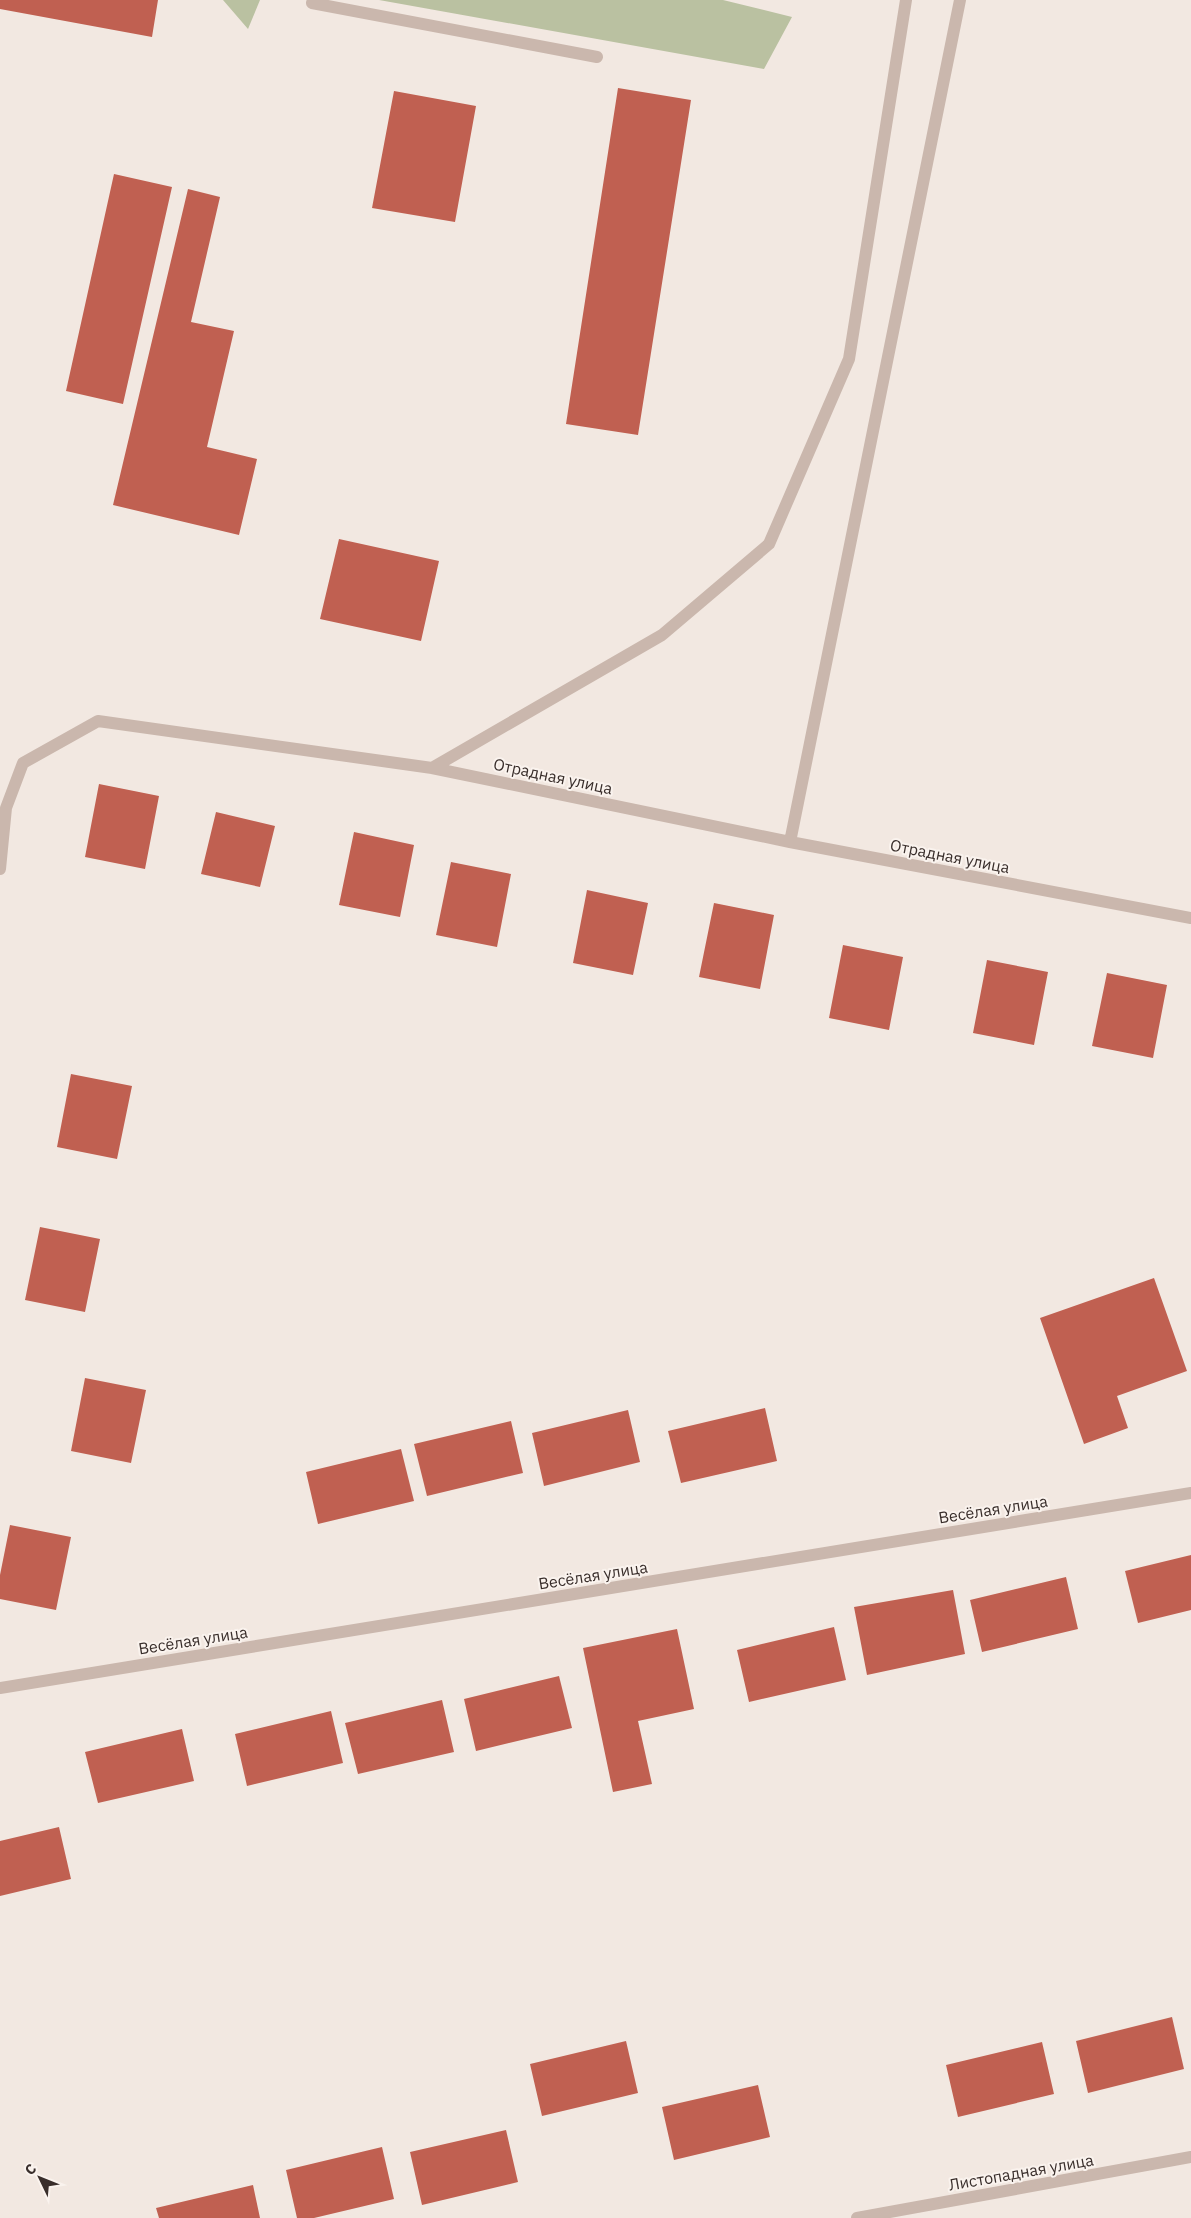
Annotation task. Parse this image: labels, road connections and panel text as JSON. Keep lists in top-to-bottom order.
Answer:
{
  "streets": {
    "street": ["Отрадная улица", "Весёлая улица", "Листопадная улица"]
  },
  "north": "top left"
}
